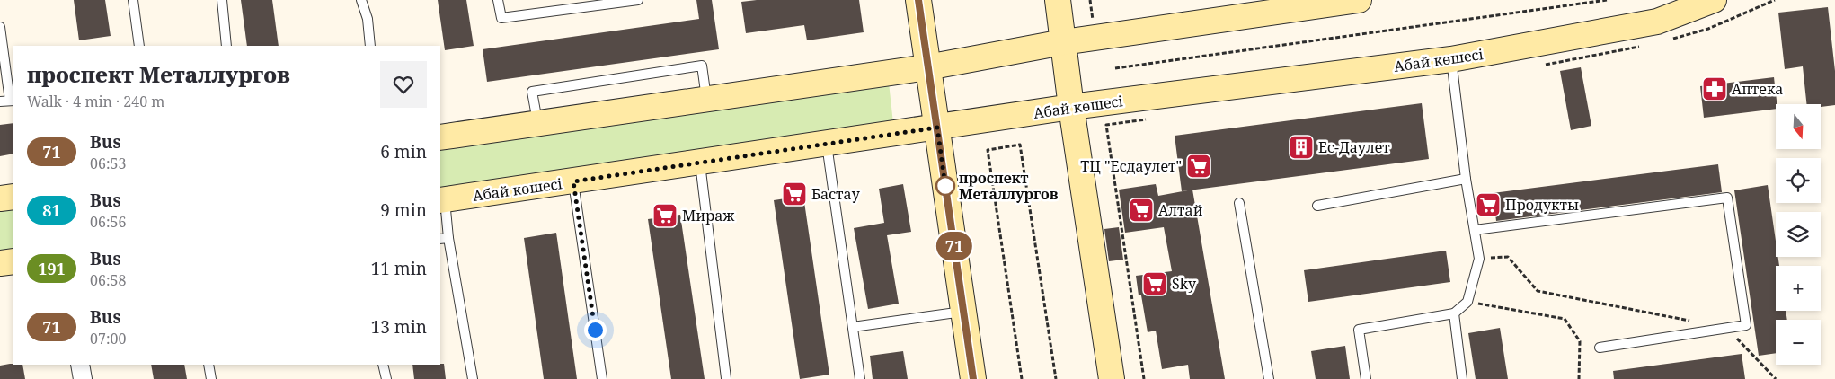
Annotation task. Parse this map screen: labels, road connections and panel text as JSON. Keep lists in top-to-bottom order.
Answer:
{
  "streets": {
    "street": ["Абай көшесі"]
  },
  "places": {
    "pharmacy": ["Аптека"],
    "building": ["Ес-Даулет"],
    "supermarket": [
      "ТЦ \"Есдаулет\"",
      "Бастау",
      "Продукты",
      "Алтай",
      "Мираж",
      "Sky"
    ],
    "other": ["проспект Металлургов"]
  },
  "lines": ["bus line 71"],
  "north": "bottom",
  "page": {
    "on_map": "71",
    "heading": ["проспект Металлургов", "Walk · 4 min · 240 m"],
    "map_buttons": ["+", "−"],
    "list": [
      {
        "mark": "71",
        "name": "Bus",
        "note": "06:53",
        "value": "6 min"
      },
      {
        "mark": "81",
        "name": "Bus",
        "note": "06:56",
        "value": "9 min"
      },
      {
        "mark": "191",
        "name": "Bus",
        "note": "06:58",
        "value": "11 min"
      },
      {
        "mark": "71",
        "name": "Bus",
        "note": "07:00",
        "value": "13 min"
      }
    ]
  }
}
